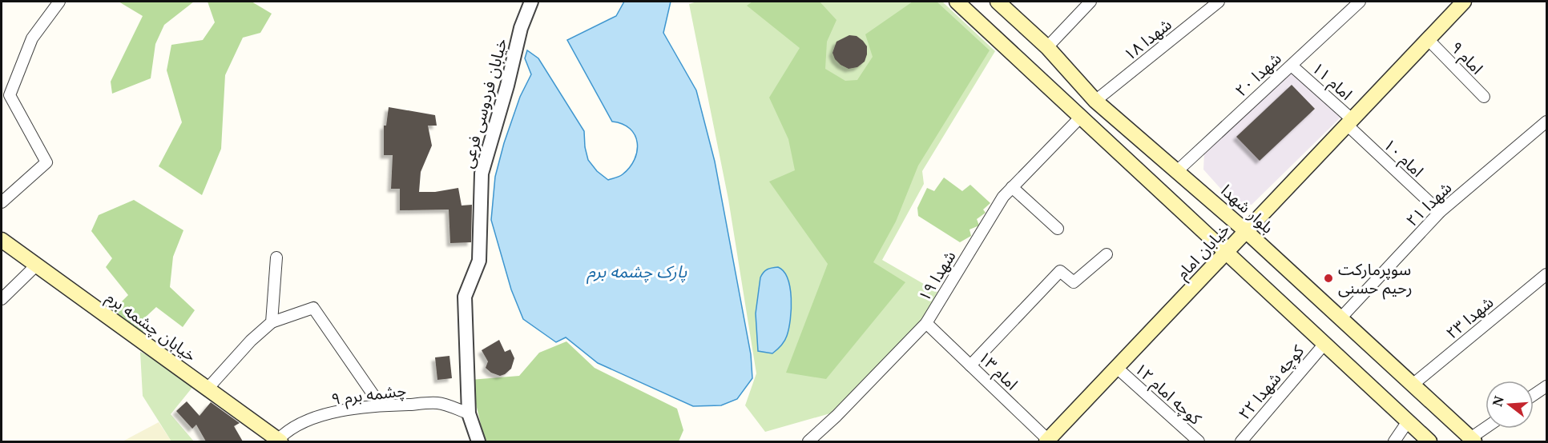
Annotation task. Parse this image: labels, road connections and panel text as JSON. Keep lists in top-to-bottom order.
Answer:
{
  "streets": {
    "main road": ["بلوار شهدا", "خیابان امام", "خیابان چشمه برم"],
    "street": [
      "شهدا ۱۸",
      "امام ۹",
      "شهدا ۲۰",
      "امام ۱۱",
      "خیابان فردوسی فرعی",
      "امام ۱۰",
      "شهدا ۲۱",
      "شهدا ۱۹",
      "شهدا ۲۳",
      "امام ۱۳",
      "کوچه شهدا ۲۲",
      "کوچه امام ۱۲",
      "چشمه برم ۹"
    ]
  },
  "crossings": [
    ["شهدا ۱۸", "بلوار شهدا"],
    ["امام ۹", "خیابان امام"],
    ["شهدا ۲۰", "امام ۱۱"],
    ["شهدا ۲۰", "بلوار شهدا"],
    ["امام ۱۱", "امام ۱۰"],
    ["امام ۱۱", "خیابان امام"],
    ["خیابان فردوسی فرعی", "چشمه برم ۹"],
    ["امام ۱۰", "شهدا ۲۱"],
    ["امام ۱۰", "خیابان امام"],
    ["شهدا ۲۱", "بلوار شهدا"],
    ["بلوار شهدا", "خیابان امام"],
    ["بلوار شهدا", "شهدا ۲۳"],
    ["خیابان امام", "امام ۱۳"],
    ["خیابان امام", "کوچه امام ۱۲"],
    ["شهدا ۱۹", "امام ۱۳"],
    ["خیابان چشمه برم", "چشمه برم ۹"]
  ],
  "water": ["پارک چشمه برم"],
  "places": ["سوپرمارکت رحیم حسنی"],
  "north": "left"
}
